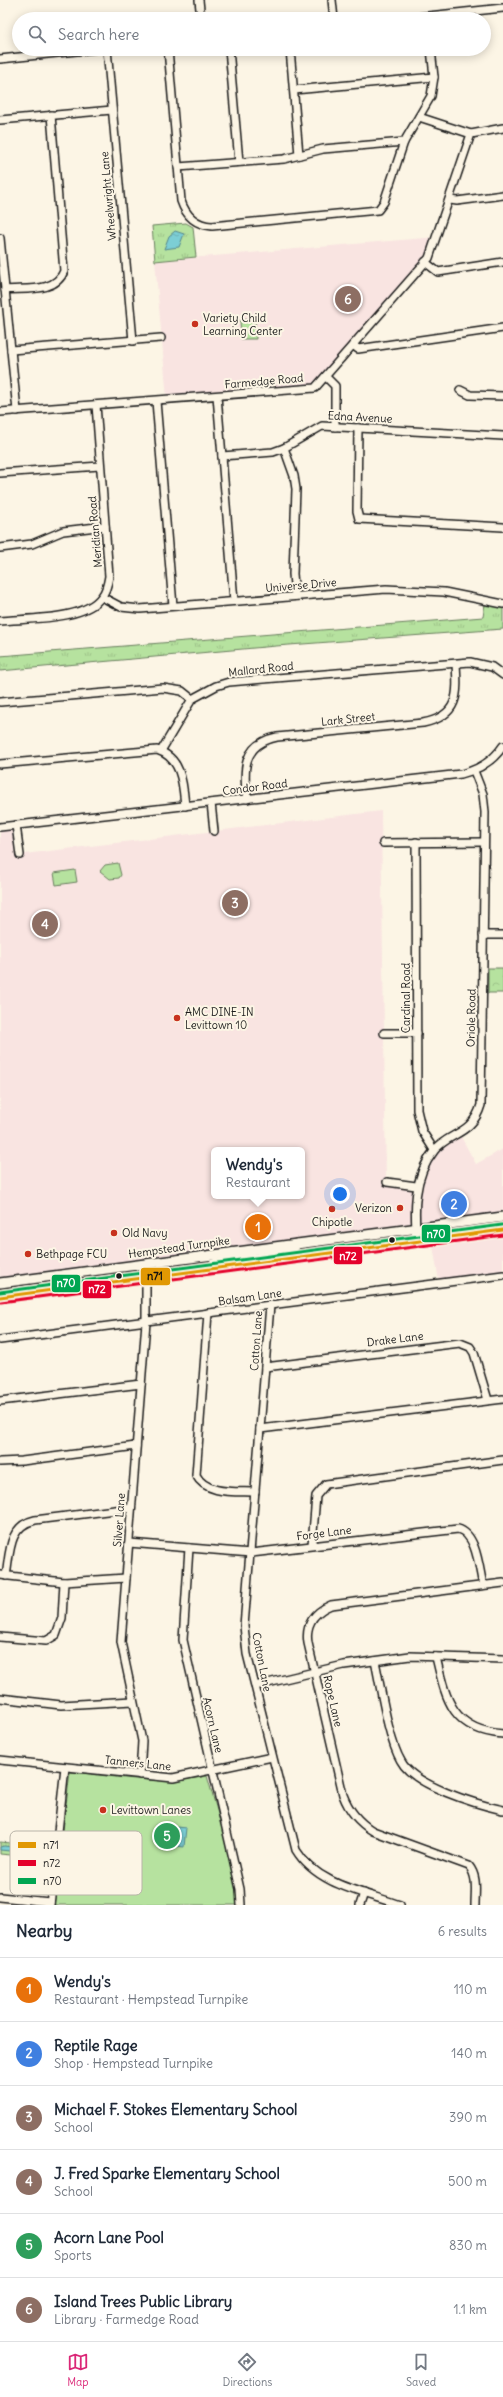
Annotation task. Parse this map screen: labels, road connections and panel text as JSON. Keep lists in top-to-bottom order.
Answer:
{
  "streets": {
    "main road": ["Hempstead Turnpike"],
    "street": [
      "Wheelwright Lane",
      "Farmedge Road",
      "Edna Avenue",
      "Meridian Road",
      "Universe Drive",
      "Mallard Road",
      "Lark Street",
      "Condor Road",
      "Cardinal Road",
      "Oriole Road",
      "Balsam Lane",
      "Drake Lane",
      "Cotton Lane",
      "Silver Lane",
      "Forge Lane",
      "Rope Lane",
      "Acorn Lane",
      "Tanners Lane"
    ]
  },
  "crossings": [
    ["Farmedge Road", "Meridian Road"],
    ["Meridian Road", "Universe Drive"],
    ["Mallard Road", "Lark Street"],
    ["Lark Street", "Condor Road"],
    ["Condor Road", "Oriole Road"],
    ["Cardinal Road", "Oriole Road"],
    ["Oriole Road", "Hempstead Turnpike"],
    ["Hempstead Turnpike", "Silver Lane"],
    ["Balsam Lane", "Cotton Lane"],
    ["Balsam Lane", "Silver Lane"],
    ["Drake Lane", "Cotton Lane"],
    ["Cotton Lane", "Forge Lane"],
    ["Cotton Lane", "Tanners Lane"],
    ["Silver Lane", "Forge Lane"],
    ["Silver Lane", "Tanners Lane"],
    ["Forge Lane", "Rope Lane"],
    ["Forge Lane", "Acorn Lane"],
    ["Acorn Lane", "Tanners Lane"]
  ],
  "places": [
    "Variety Child Learning Center",
    "AMC DINE-IN Levittown 10",
    "Verizon",
    "Chipotle",
    "Old Navy",
    "Bethpage FCU",
    "Levittown Lanes"
  ],
  "lines": ["transit line n70", "transit line n71", "transit line n72"],
  "legend": ["n71", "n72", "n70"],
  "page": {
    "search": "Search here",
    "pins": [
      "6",
      "3",
      "4",
      "2",
      "1",
      "5"
    ],
    "popup": ["Wendy's", "Restaurant"],
    "heading": ["Nearby", "6 results"],
    "list": [
      {
        "mark": "1",
        "name": "Wendy's",
        "note": "Restaurant · Hempstead Turnpike",
        "value": "110 m"
      },
      {
        "mark": "2",
        "name": "Reptile Rage",
        "note": "Shop · Hempstead Turnpike",
        "value": "140 m"
      },
      {
        "mark": "3",
        "name": "Michael F. Stokes Elementary School",
        "note": "School",
        "value": "390 m"
      },
      {
        "mark": "4",
        "name": "J. Fred Sparke Elementary School",
        "note": "School",
        "value": "500 m"
      },
      {
        "mark": "5",
        "name": "Acorn Lane Pool",
        "note": "Sports",
        "value": "830 m"
      },
      {
        "mark": "6",
        "name": "Island Trees Public Library",
        "note": "Library · Farmedge Road",
        "value": "1.1 km"
      }
    ],
    "nav": ["Map", "Directions", "Saved"]
  }
}
